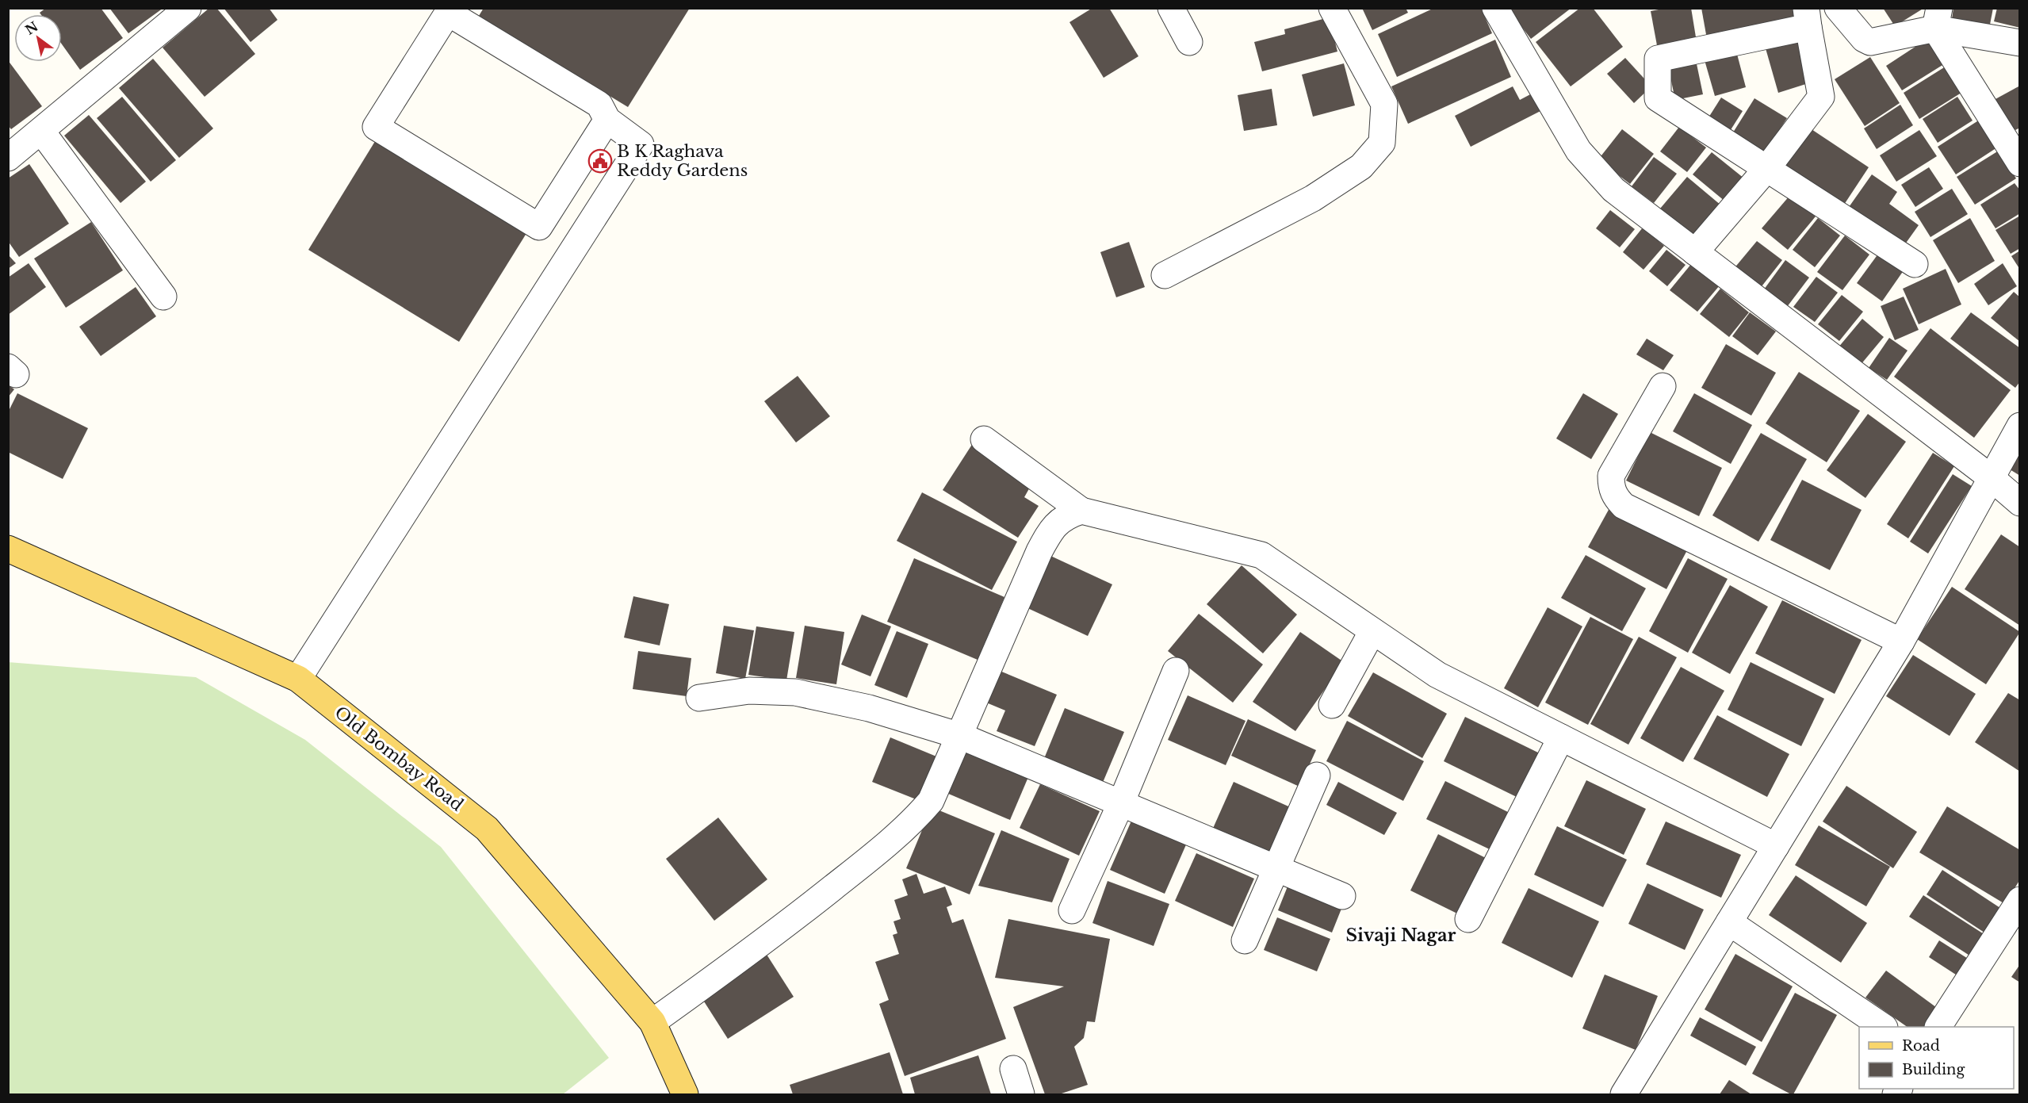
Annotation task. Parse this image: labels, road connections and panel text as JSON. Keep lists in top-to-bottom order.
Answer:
{
  "streets": {
    "main road": ["Old Bombay Road"]
  },
  "districts": ["Sivaji Nagar"],
  "places": {
    "public building": ["B K Raghava Reddy Gardens"]
  },
  "legend": ["Road", "Building"],
  "north": "top left"
}
